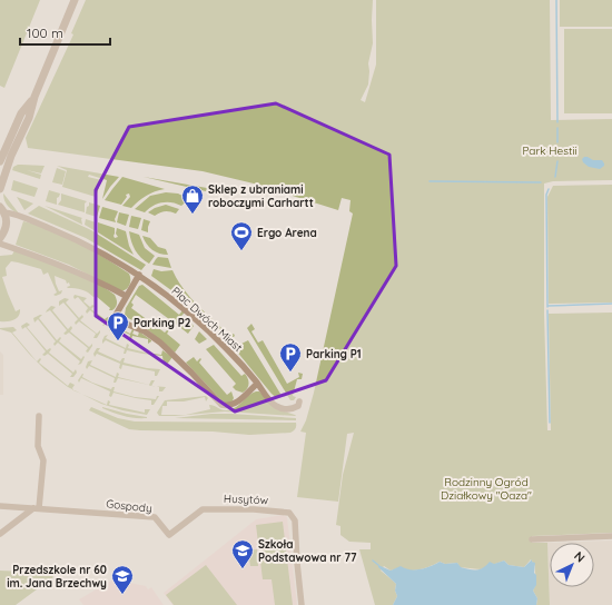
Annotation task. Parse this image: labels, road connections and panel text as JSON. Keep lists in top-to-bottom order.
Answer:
{
  "streets": {
    "street": ["Plac Dwóch Miast", "Husytów", "Gospody"]
  },
  "crossings": [
    ["Husytów", "Gospody"]
  ],
  "parks": ["Park Hestii", "Rodzinny Ogród Działkowy \"Oaza\""],
  "places": {
    "shop": ["Sklep z ubraniami roboczymi Carhartt"],
    "sports": ["Ergo Arena"],
    "parking": ["Parking P2", "Parking P1"],
    "school or university": ["Szkoła Podstawowa nr 77", "Przedszkole nr 60 im. Jana Brzechwy"]
  },
  "scale_bar": "100 m",
  "north": "top right"
}
